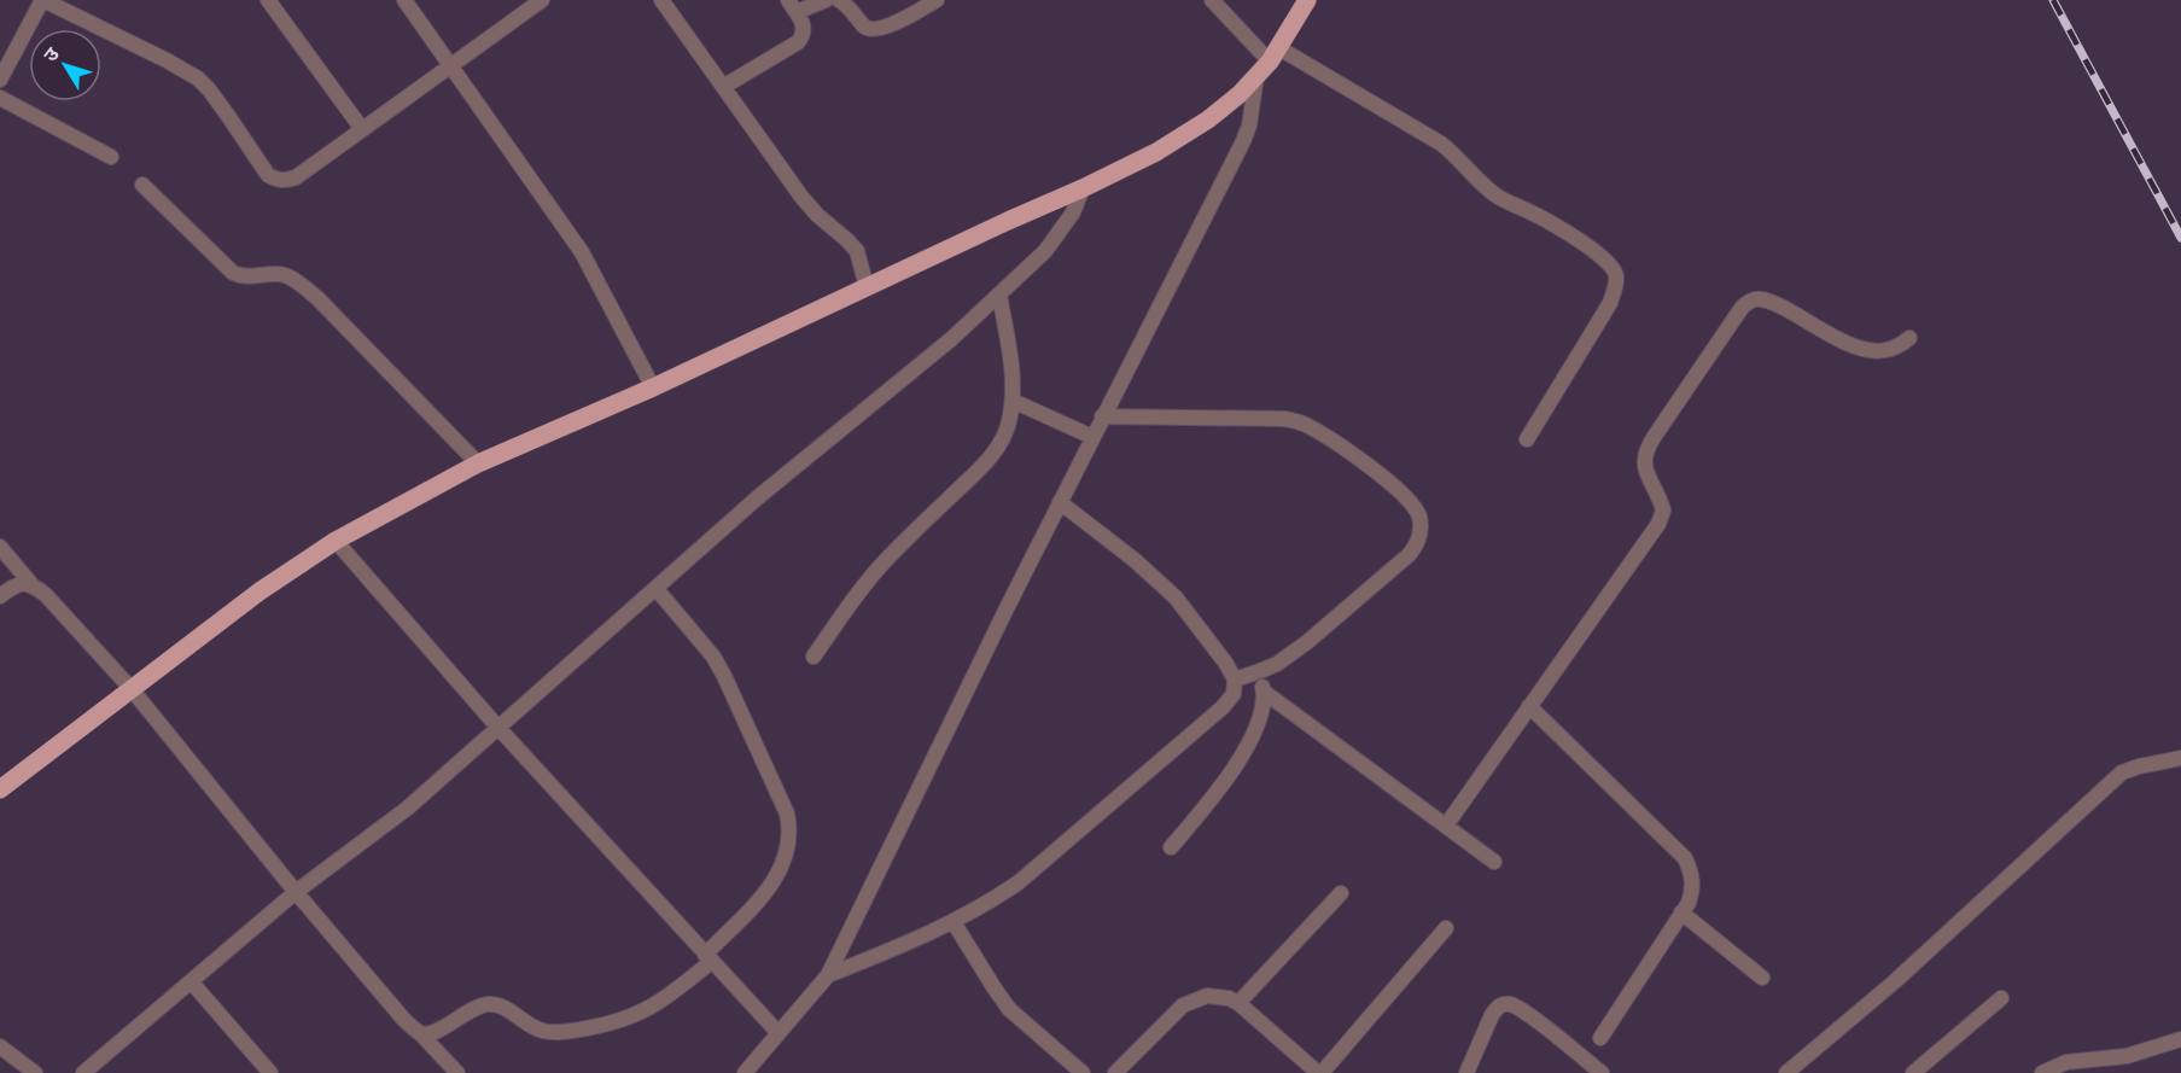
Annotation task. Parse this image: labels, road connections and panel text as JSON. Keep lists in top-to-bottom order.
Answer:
{
  "north": "top left"
}
